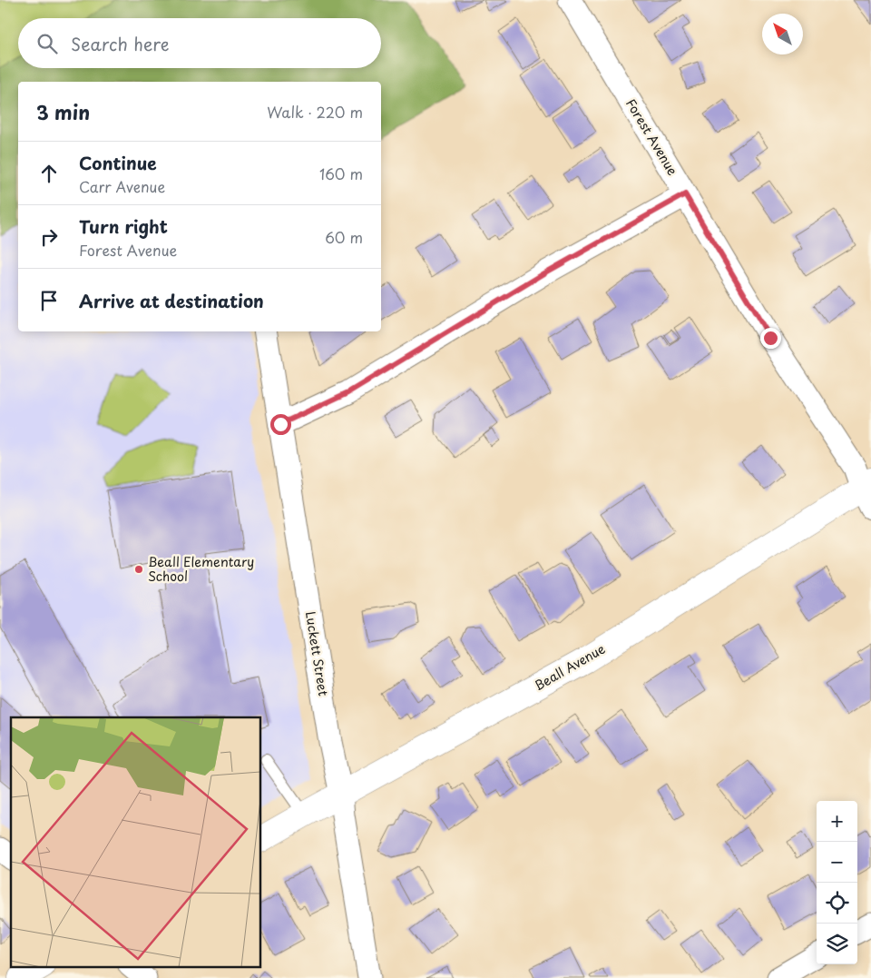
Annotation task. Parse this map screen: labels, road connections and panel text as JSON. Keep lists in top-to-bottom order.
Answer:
{
  "streets": {
    "street": ["Forest Avenue", "Luckett Street", "Beall Avenue"]
  },
  "crossings": [
    ["Forest Avenue", "Beall Avenue"],
    ["Luckett Street", "Beall Avenue"]
  ],
  "places": ["Beall Elementary School"],
  "north": "top left",
  "page": {
    "search": "Search here",
    "heading": ["3 min", "Walk · 220 m"],
    "list": [
      ["Continue", "Carr Avenue", "160 m"],
      ["Turn right", "Forest Avenue", "60 m"],
      "Arrive at destination"
    ],
    "map_buttons": ["+", "−"]
  }
}
